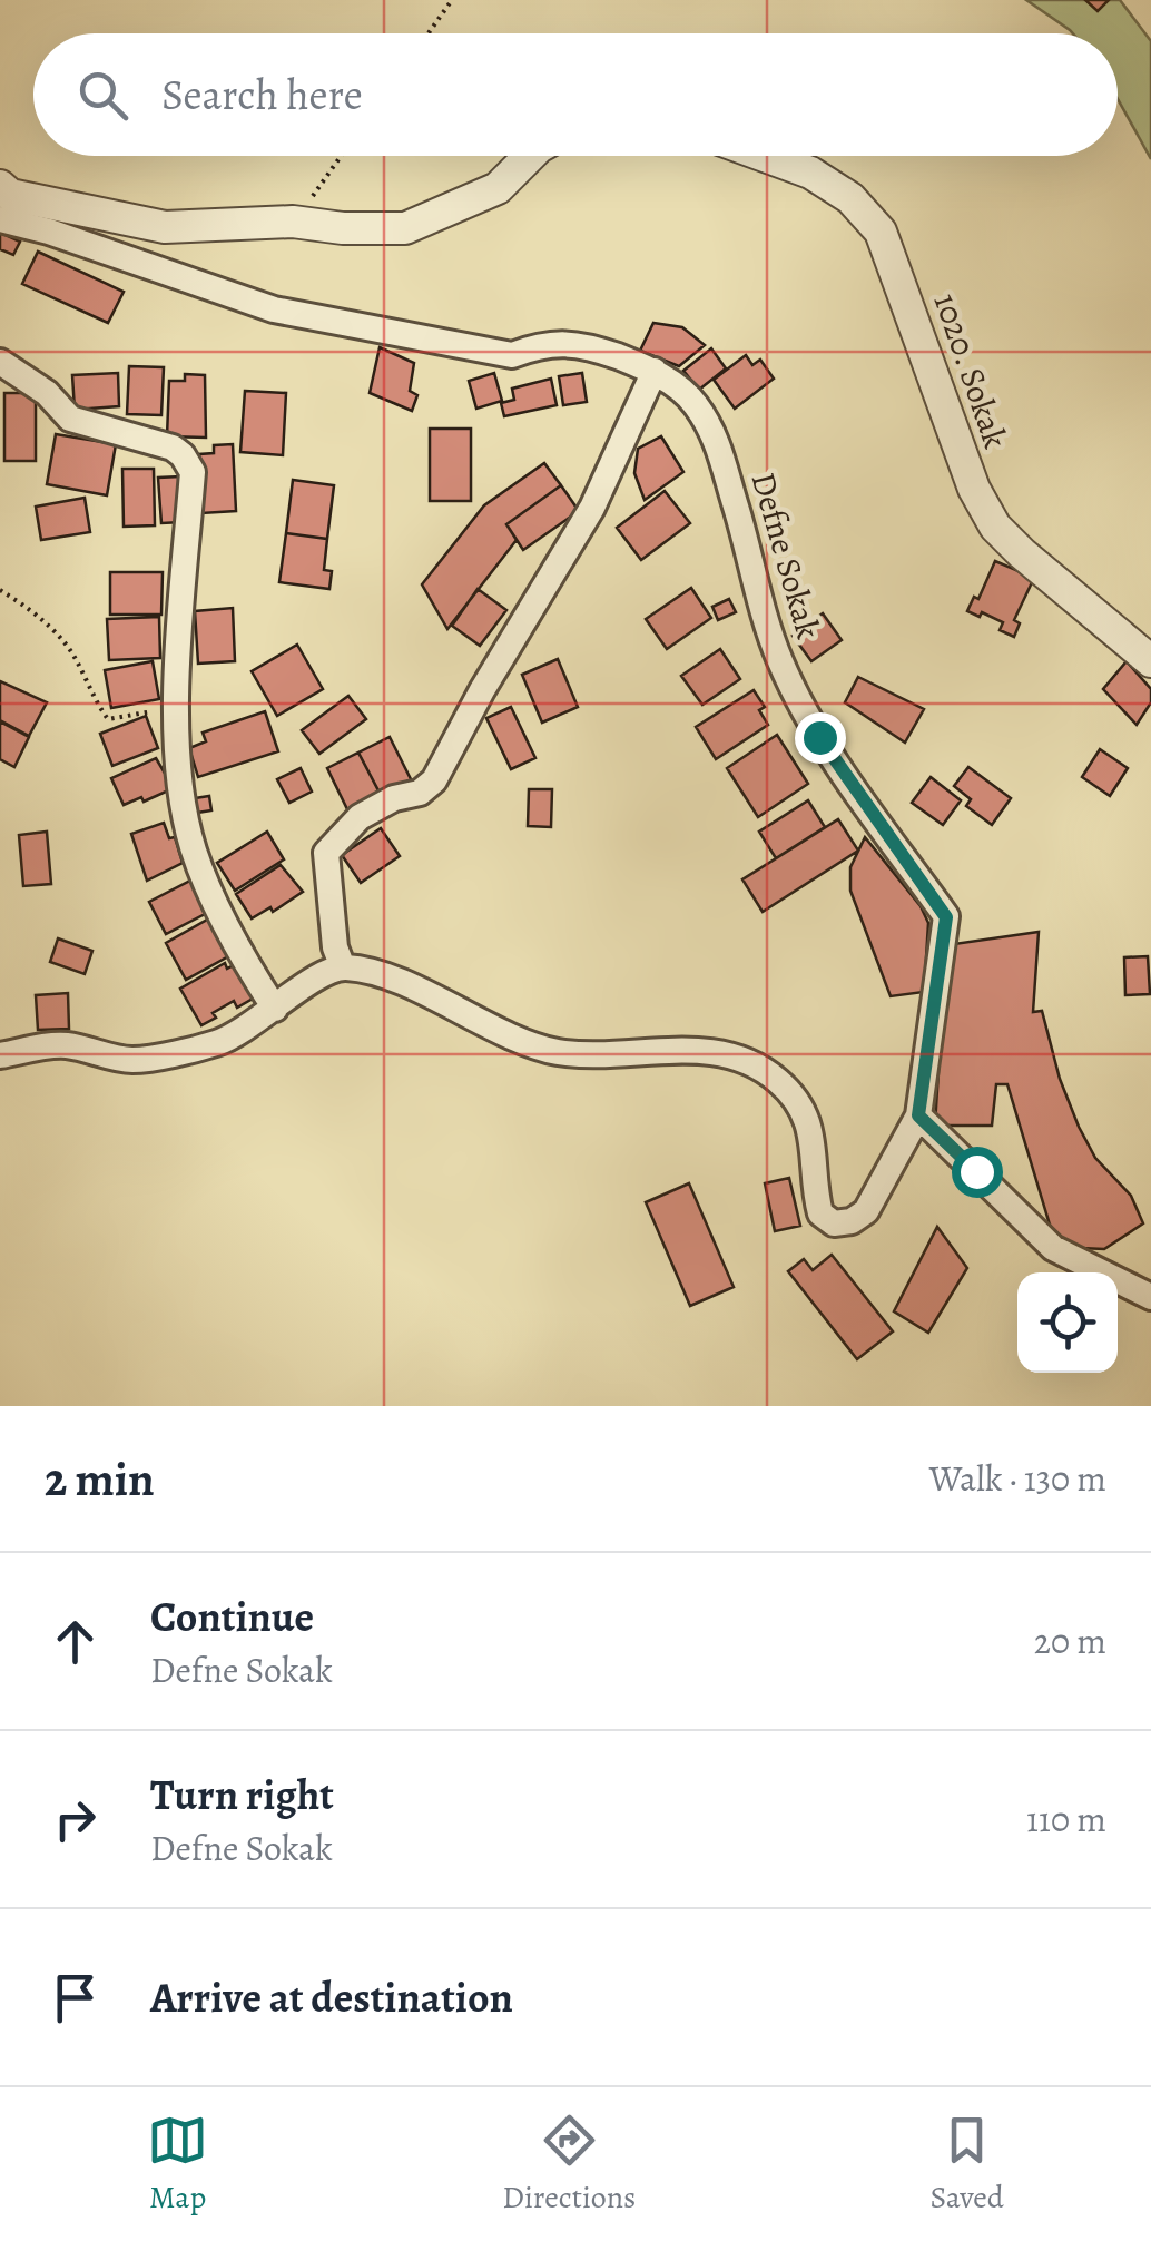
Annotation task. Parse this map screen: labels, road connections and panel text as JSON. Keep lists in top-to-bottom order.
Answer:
{
  "streets": {
    "street": ["1020. Sokak", "Defne Sokak"]
  },
  "page": {
    "search": "Search here",
    "heading": ["2 min", "Walk · 130 m"],
    "list": [
      ["Continue", "Defne Sokak", "20 m"],
      ["Turn right", "Defne Sokak", "110 m"],
      "Arrive at destination"
    ],
    "nav": ["Map", "Directions", "Saved"]
  }
}
